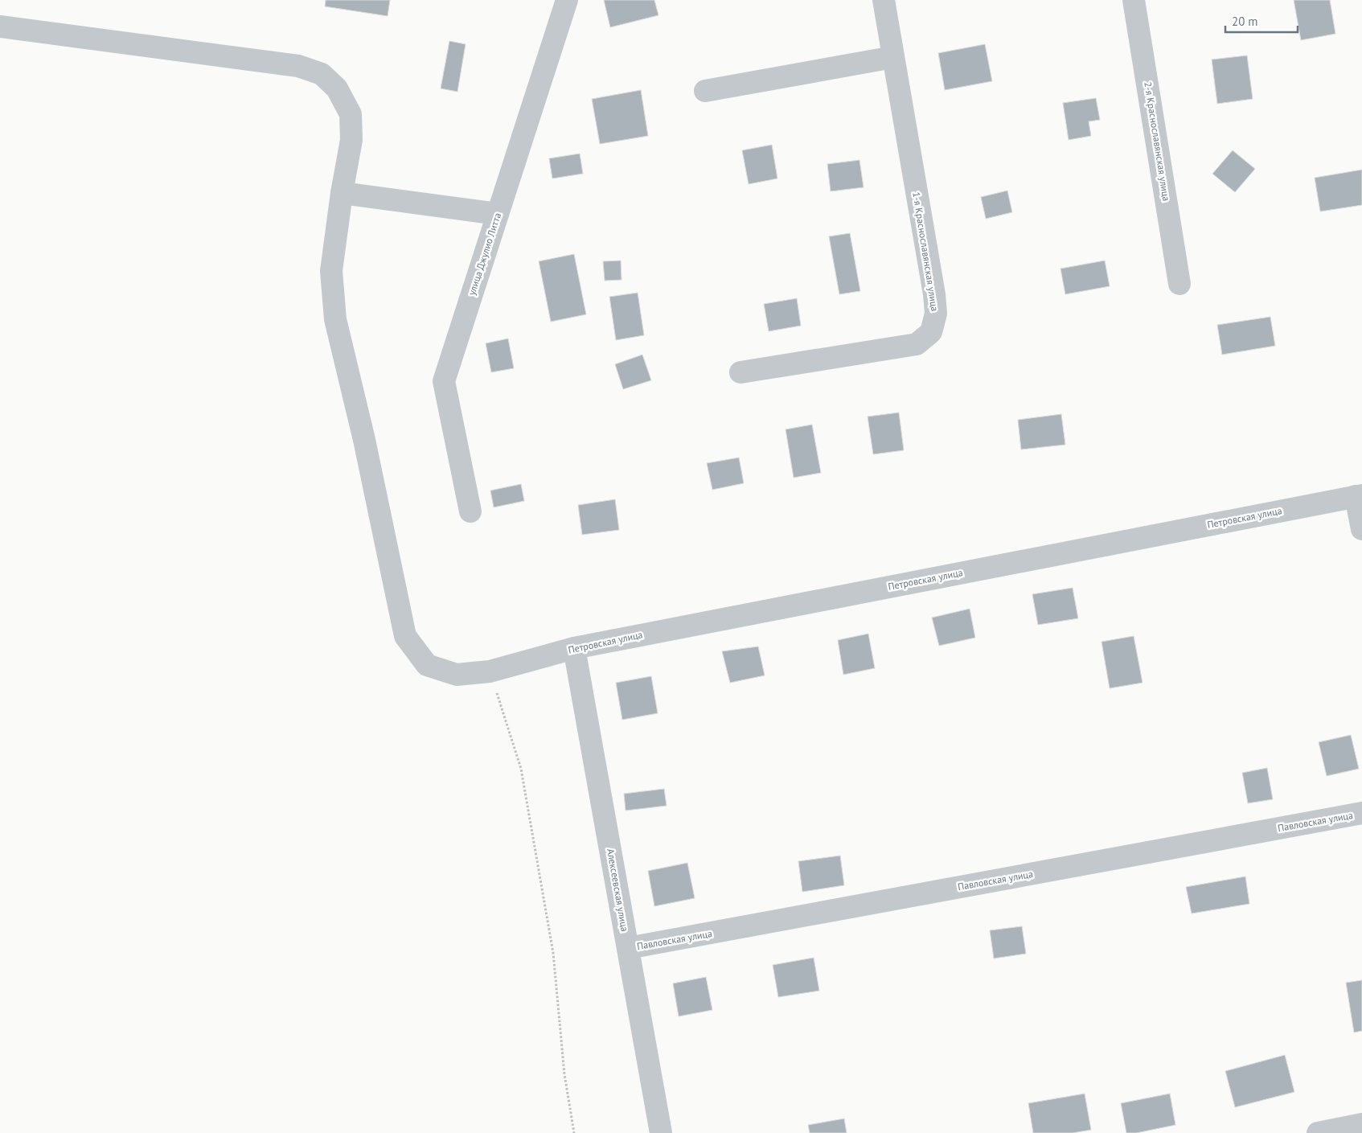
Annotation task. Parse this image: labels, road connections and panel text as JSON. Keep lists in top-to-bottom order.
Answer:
{
  "streets": {
    "street": [
      "2-я Краснославянская улица",
      "1-я Краснославянская улица",
      "улица Джулио Литта",
      "Петровская улица",
      "Павловская улица",
      "Алексеевская улица"
    ]
  },
  "crossings": [
    ["Петровская улица", "Алексеевская улица"],
    ["Павловская улица", "Алексеевская улица"]
  ],
  "scale_bar": "20 m"
}
